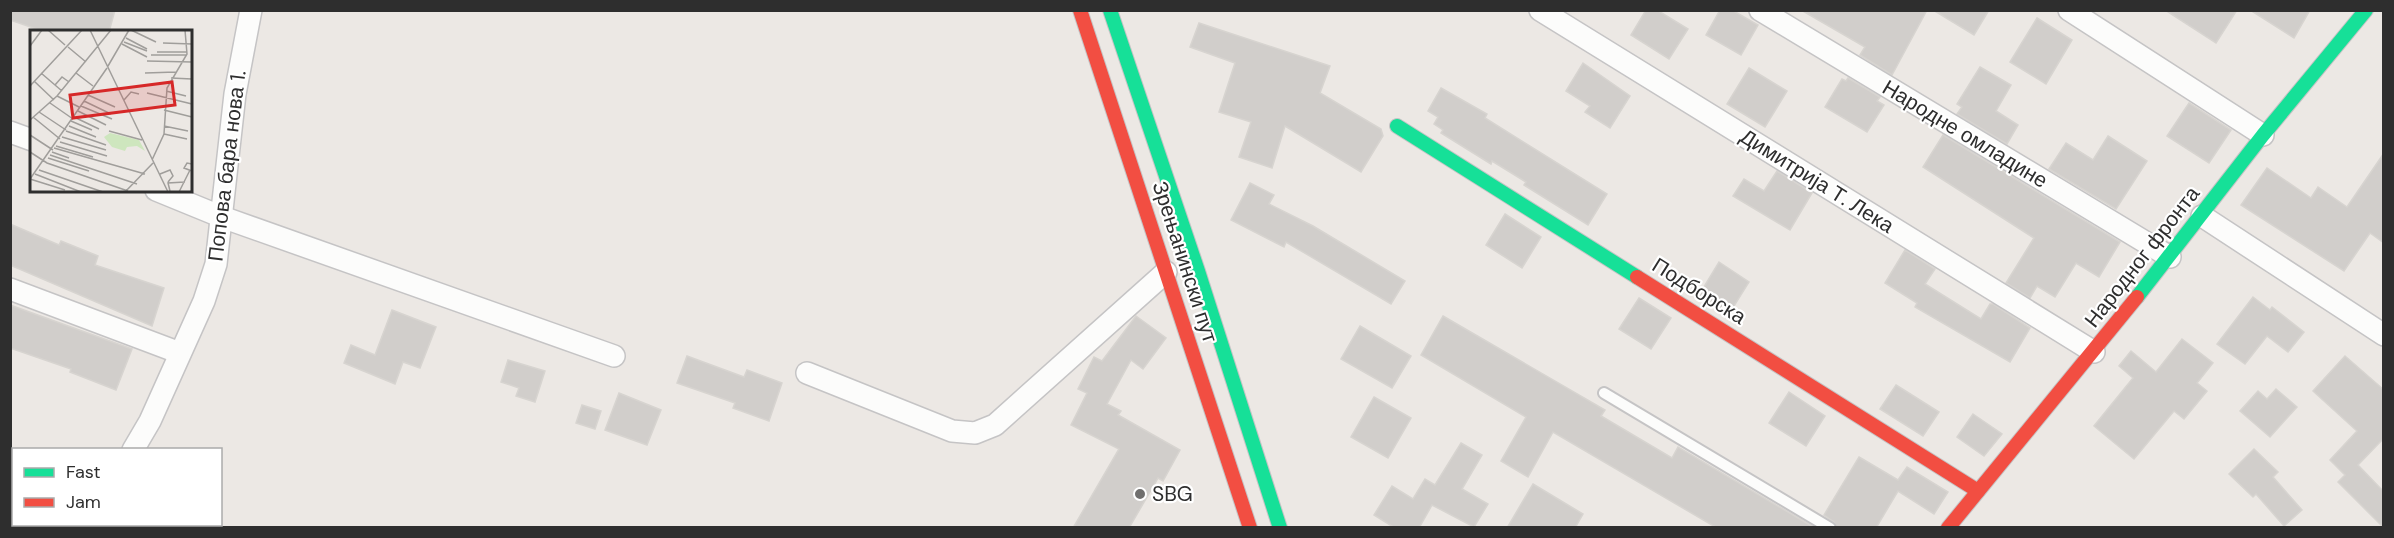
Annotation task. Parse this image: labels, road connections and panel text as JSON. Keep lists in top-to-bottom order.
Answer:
{
  "streets": {
    "street": [
      "Народне омладине",
      "Попова бара нова 1.",
      "Димитрија Т. Лека",
      "Народног фронта",
      "Зрењанински пут",
      "Подборска"
    ]
  },
  "crossings": [
    ["Народне омладине", "Народног фронта"],
    ["Димитрија Т. Лека", "Народног фронта"],
    ["Народног фронта", "Подборска"]
  ],
  "places": ["SBG"],
  "legend": ["Fast", "Jam"]
}
